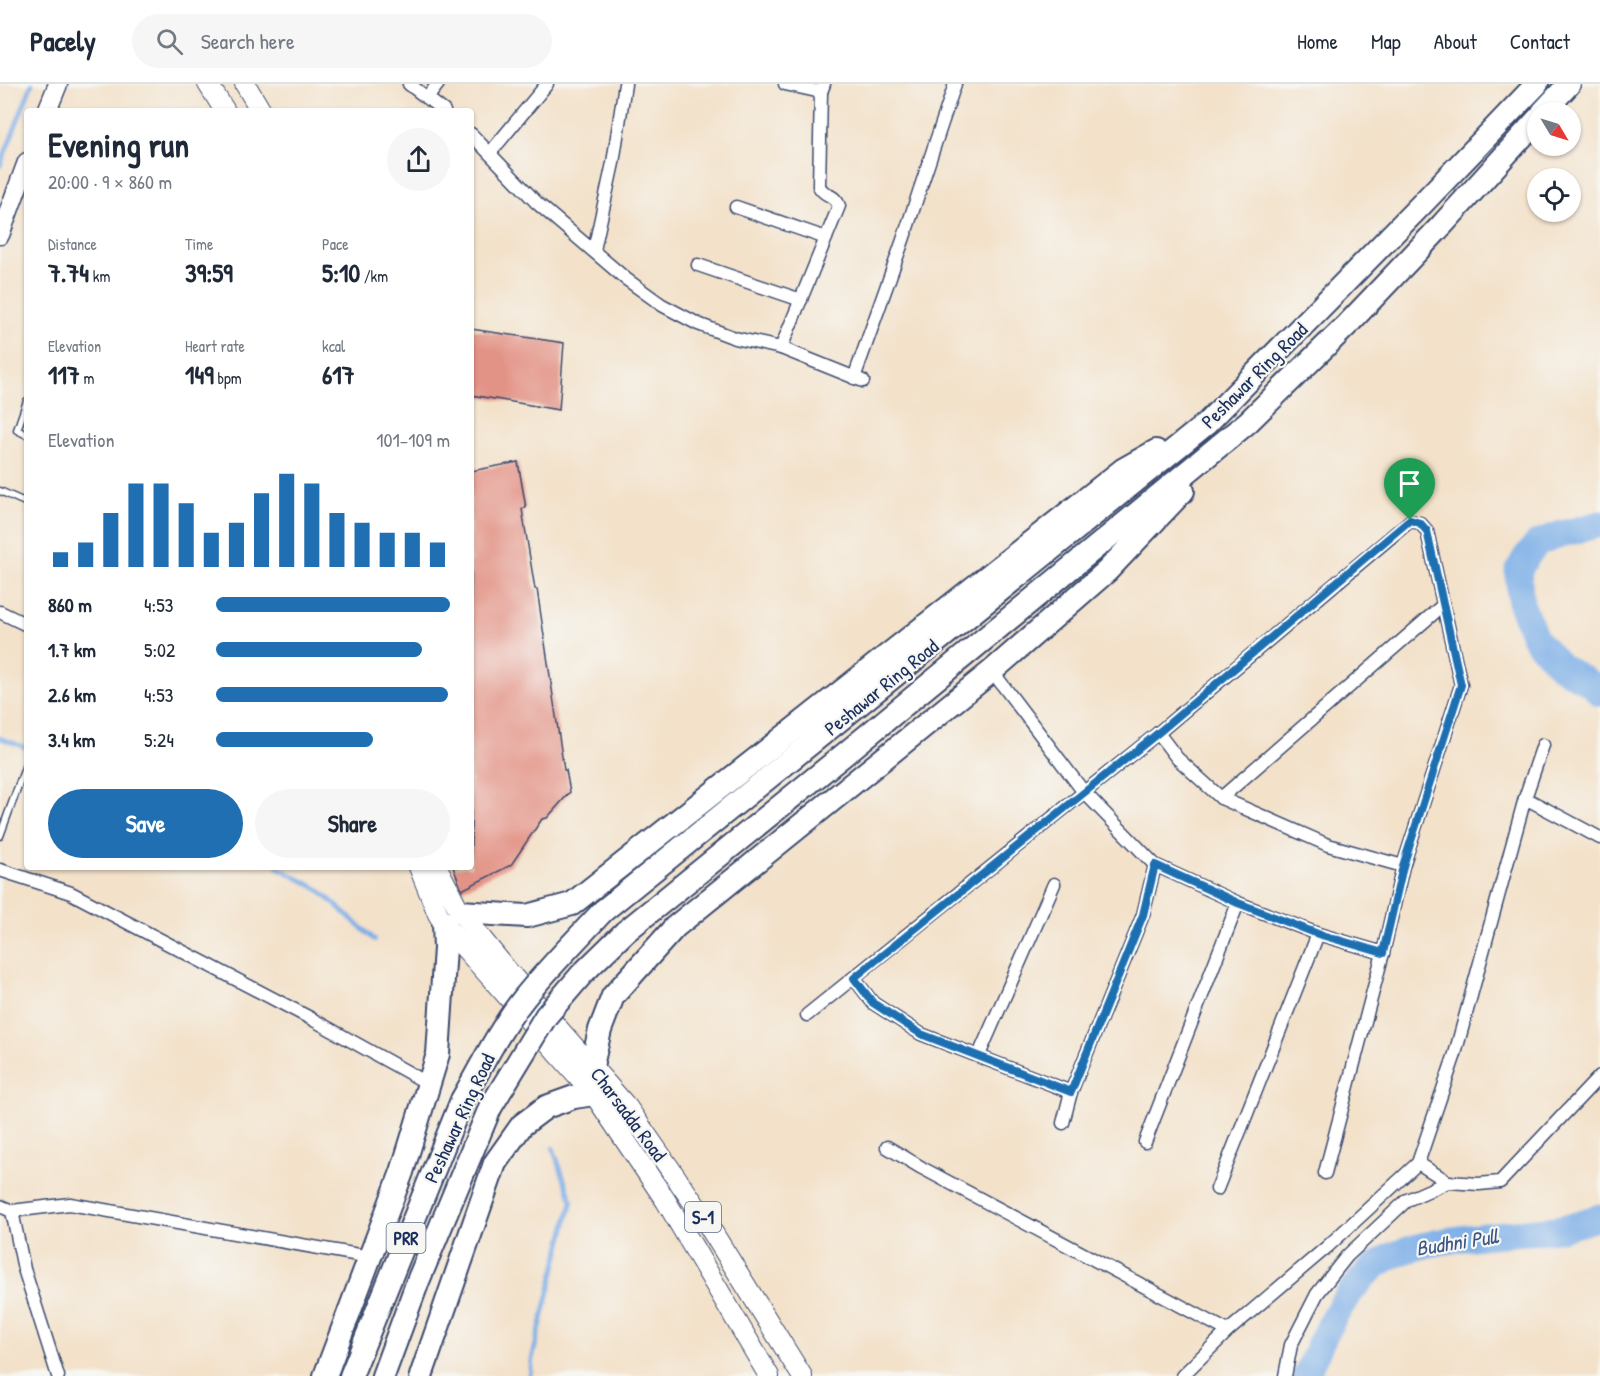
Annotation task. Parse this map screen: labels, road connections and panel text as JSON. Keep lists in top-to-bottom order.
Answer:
{
  "streets": {
    "highway": ["Peshawar Ring Road", "PRR"],
    "main road": ["Charsadda Road", "S-1"]
  },
  "water": ["Budhni Pull"],
  "north": "bottom right",
  "page": {
    "header": "Pacely",
    "search": "Search here",
    "nav": [
      "Home",
      "Map",
      "About",
      "Contact"
    ],
    "heading": ["Evening run", "20:00 · 9 × 860 m"],
    "stats": [
      ["Distance", "7.74 km"],
      ["Time", "39:59"],
      ["Pace", "5:10 /km"],
      ["Elevation", "117 m"],
      ["Heart rate", "149 bpm"],
      ["kcal", "617"]
    ],
    "chart": ["Elevation", "101–109 m"],
    "list": [
      {
        "name": "860 m",
        "note": "4:53"
      },
      {
        "name": "1.7 km",
        "note": "5:02"
      },
      {
        "name": "2.6 km",
        "note": "4:53"
      },
      {
        "name": "3.4 km",
        "note": "5:24"
      }
    ],
    "buttons": ["Save", "Share"]
  }
}
